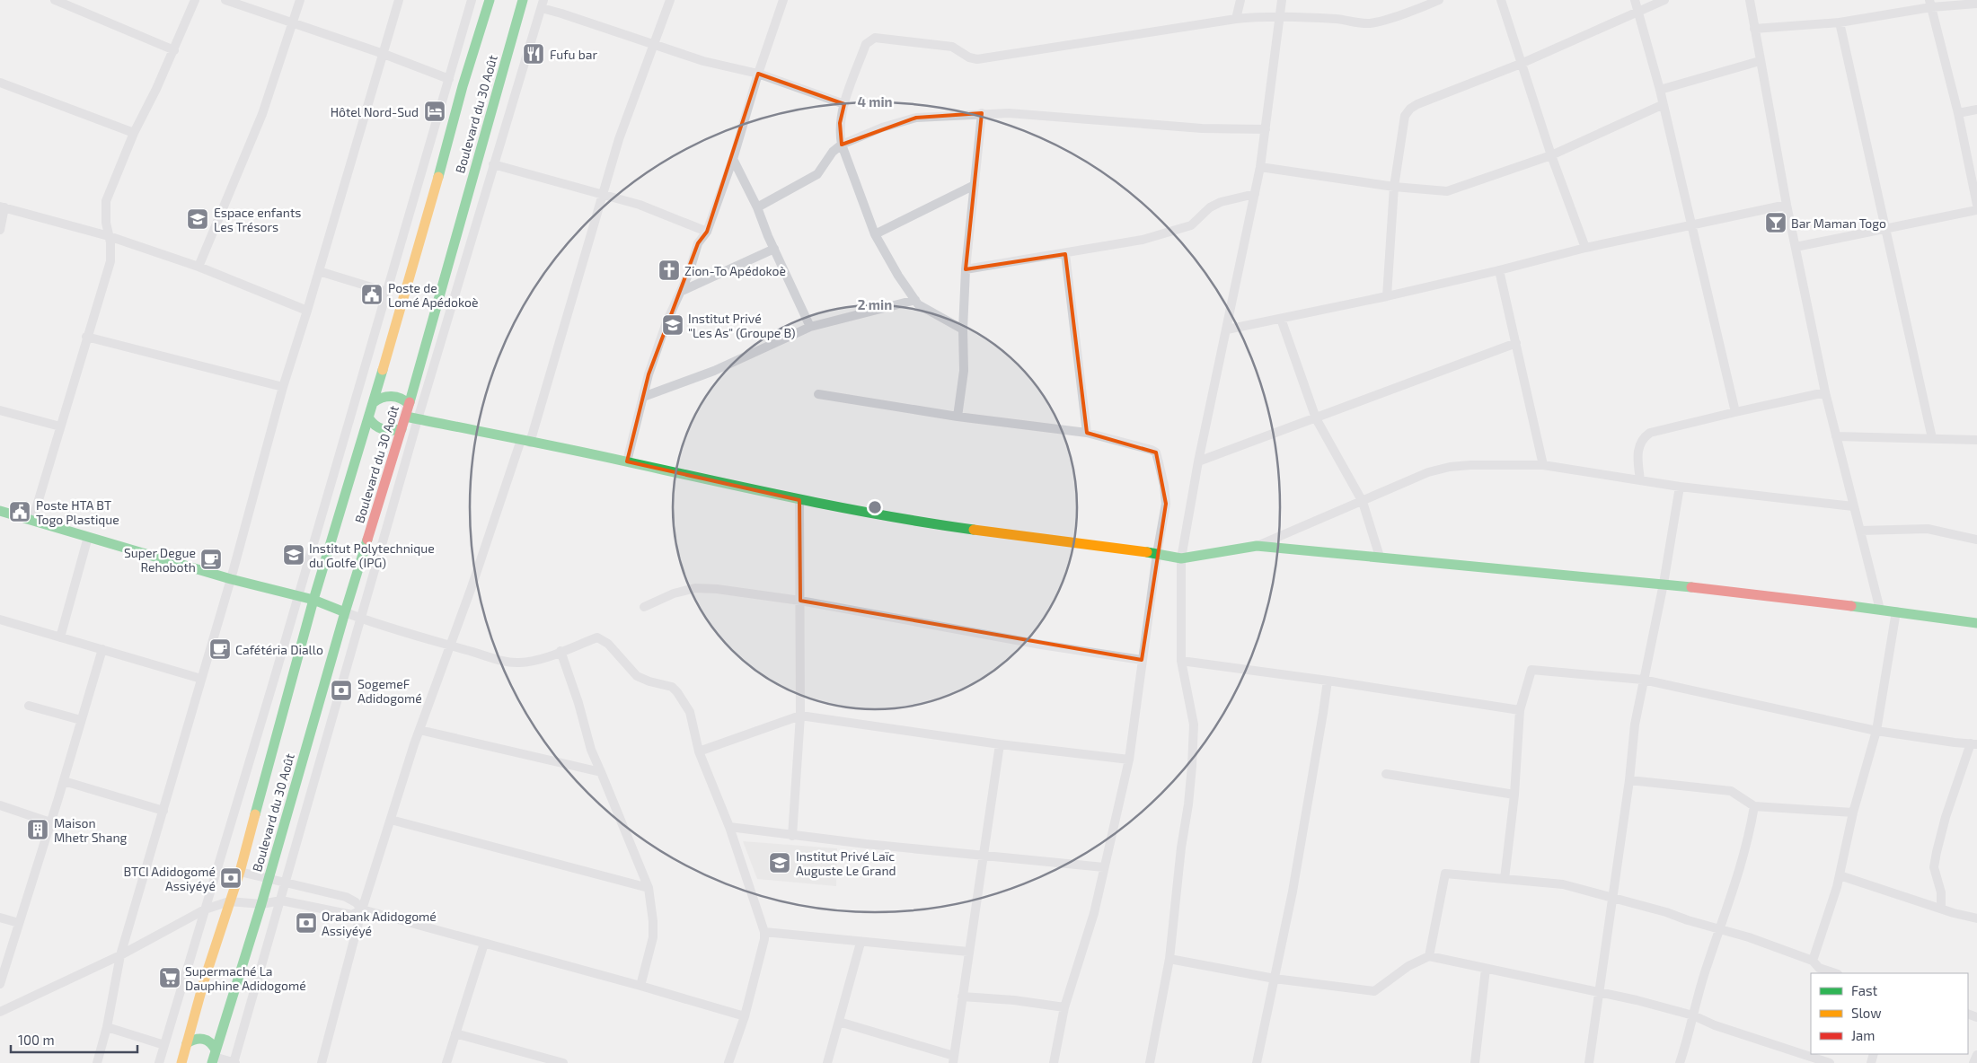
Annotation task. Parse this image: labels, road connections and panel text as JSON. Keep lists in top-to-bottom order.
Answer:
{
  "streets": {
    "main road": ["Boulevard du 30 Août"]
  },
  "places": {
    "restaurant": ["Fufu bar"],
    "hotel": ["Hôtel Nord-Sud"],
    "school or university": [
      "Espace enfants Les Trésors",
      "Institut Privé \"Les As\" (Groupe B)",
      "Institut Polytechnique du Golfe (IPG)",
      "Institut Privé Laïc Auguste Le Grand"
    ],
    "bar": ["Bar Maman Togo"],
    "church": ["Zion-To Apédokoè"],
    "public building": ["Poste de Lomé Apédokoè", "Poste HTA BT Togo Plastique"],
    "cafe": ["Super Degue Rehoboth", "Cafétéria Diallo"],
    "bank": ["SogemeF Adidogomé", "BTCI Adidogomé Assiyéyé", "Orabank Adidogomé Assiyéyé"],
    "building": ["Maison Mhetr Shang"],
    "supermarket": ["Supermaché La Dauphine Adidogomé"]
  },
  "legend": ["Fast", "Slow", "Jam"],
  "scale_bar": "100 m",
  "rings": ["4 min", "2 min"]
}
